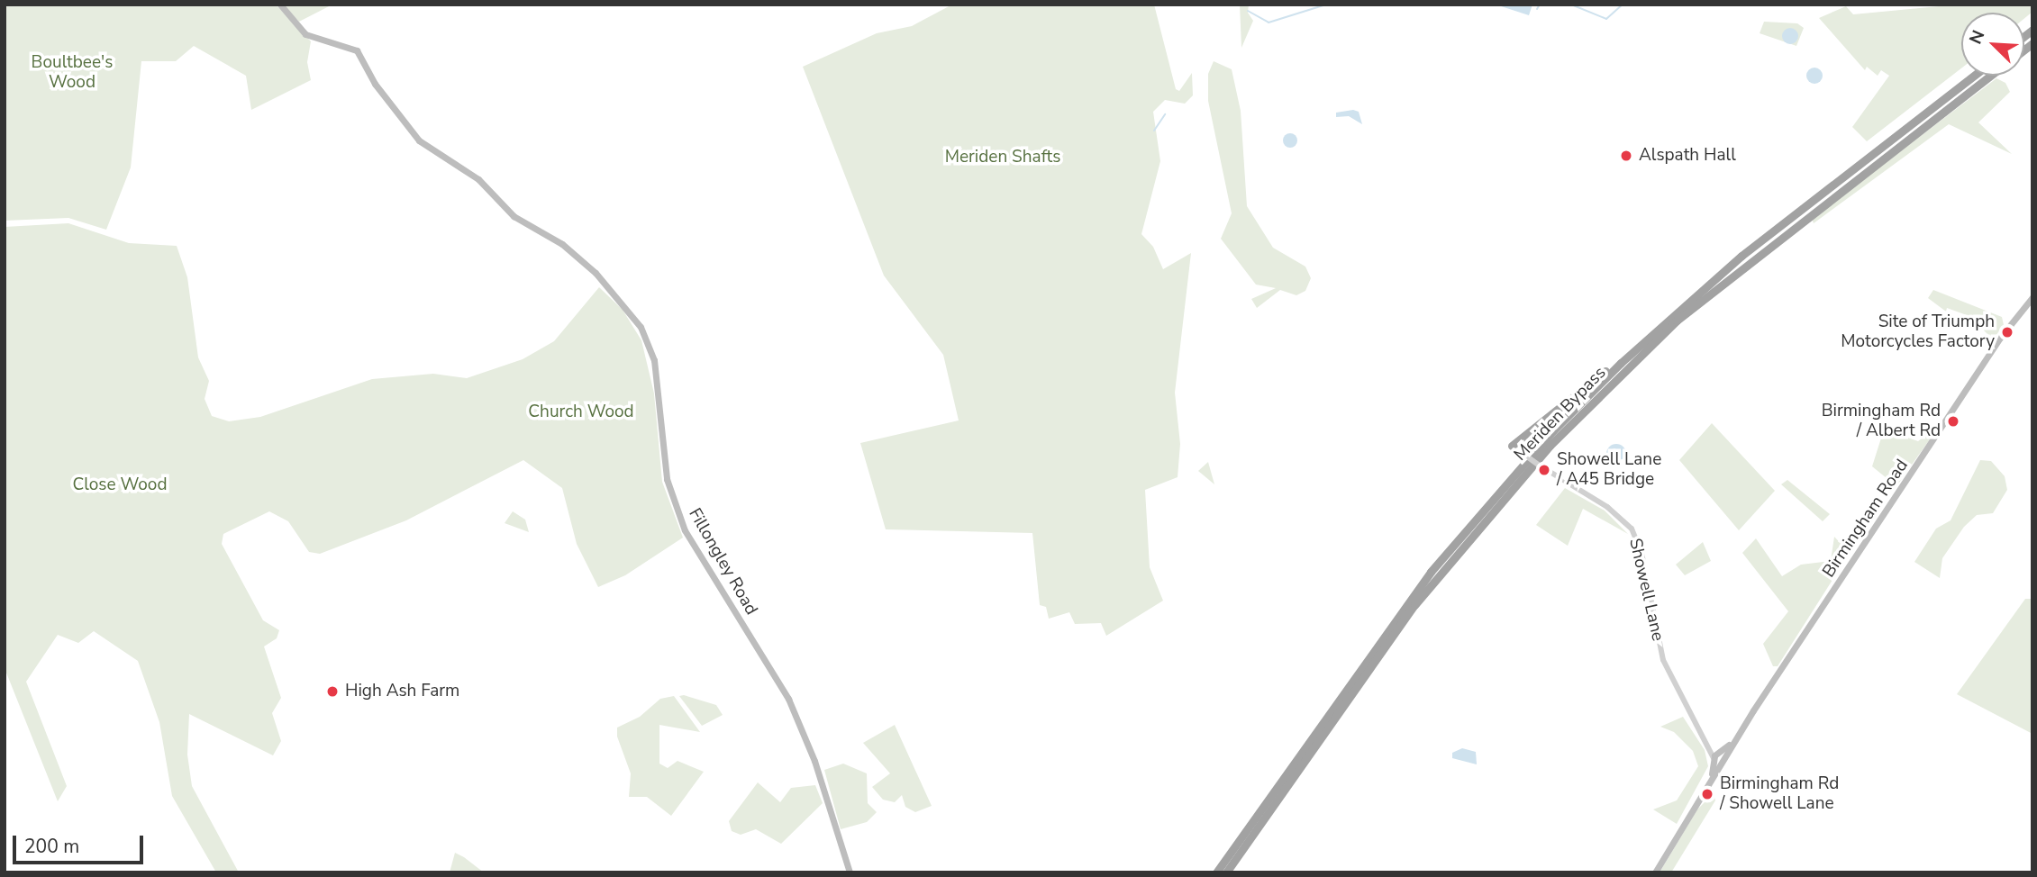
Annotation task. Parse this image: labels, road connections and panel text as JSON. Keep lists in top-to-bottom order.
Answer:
{
  "streets": {
    "highway": ["Meriden Bypass"],
    "main road": ["Birmingham Road", "Fillongley Road"],
    "street": ["Showell Lane"]
  },
  "crossings": [
    ["Birmingham Road", "Showell Lane"]
  ],
  "parks": [
    "Boultbee's Wood",
    "Meriden Shafts",
    "Church Wood",
    "Close Wood"
  ],
  "places": [
    "Alspath Hall",
    "Site of Triumph Motorcycles Factory",
    "Birmingham Rd / Albert Rd",
    "Showell Lane / A45 Bridge",
    "High Ash Farm",
    "Birmingham Rd / Showell Lane"
  ],
  "scale_bar": "200 m",
  "north": "top left"
}
